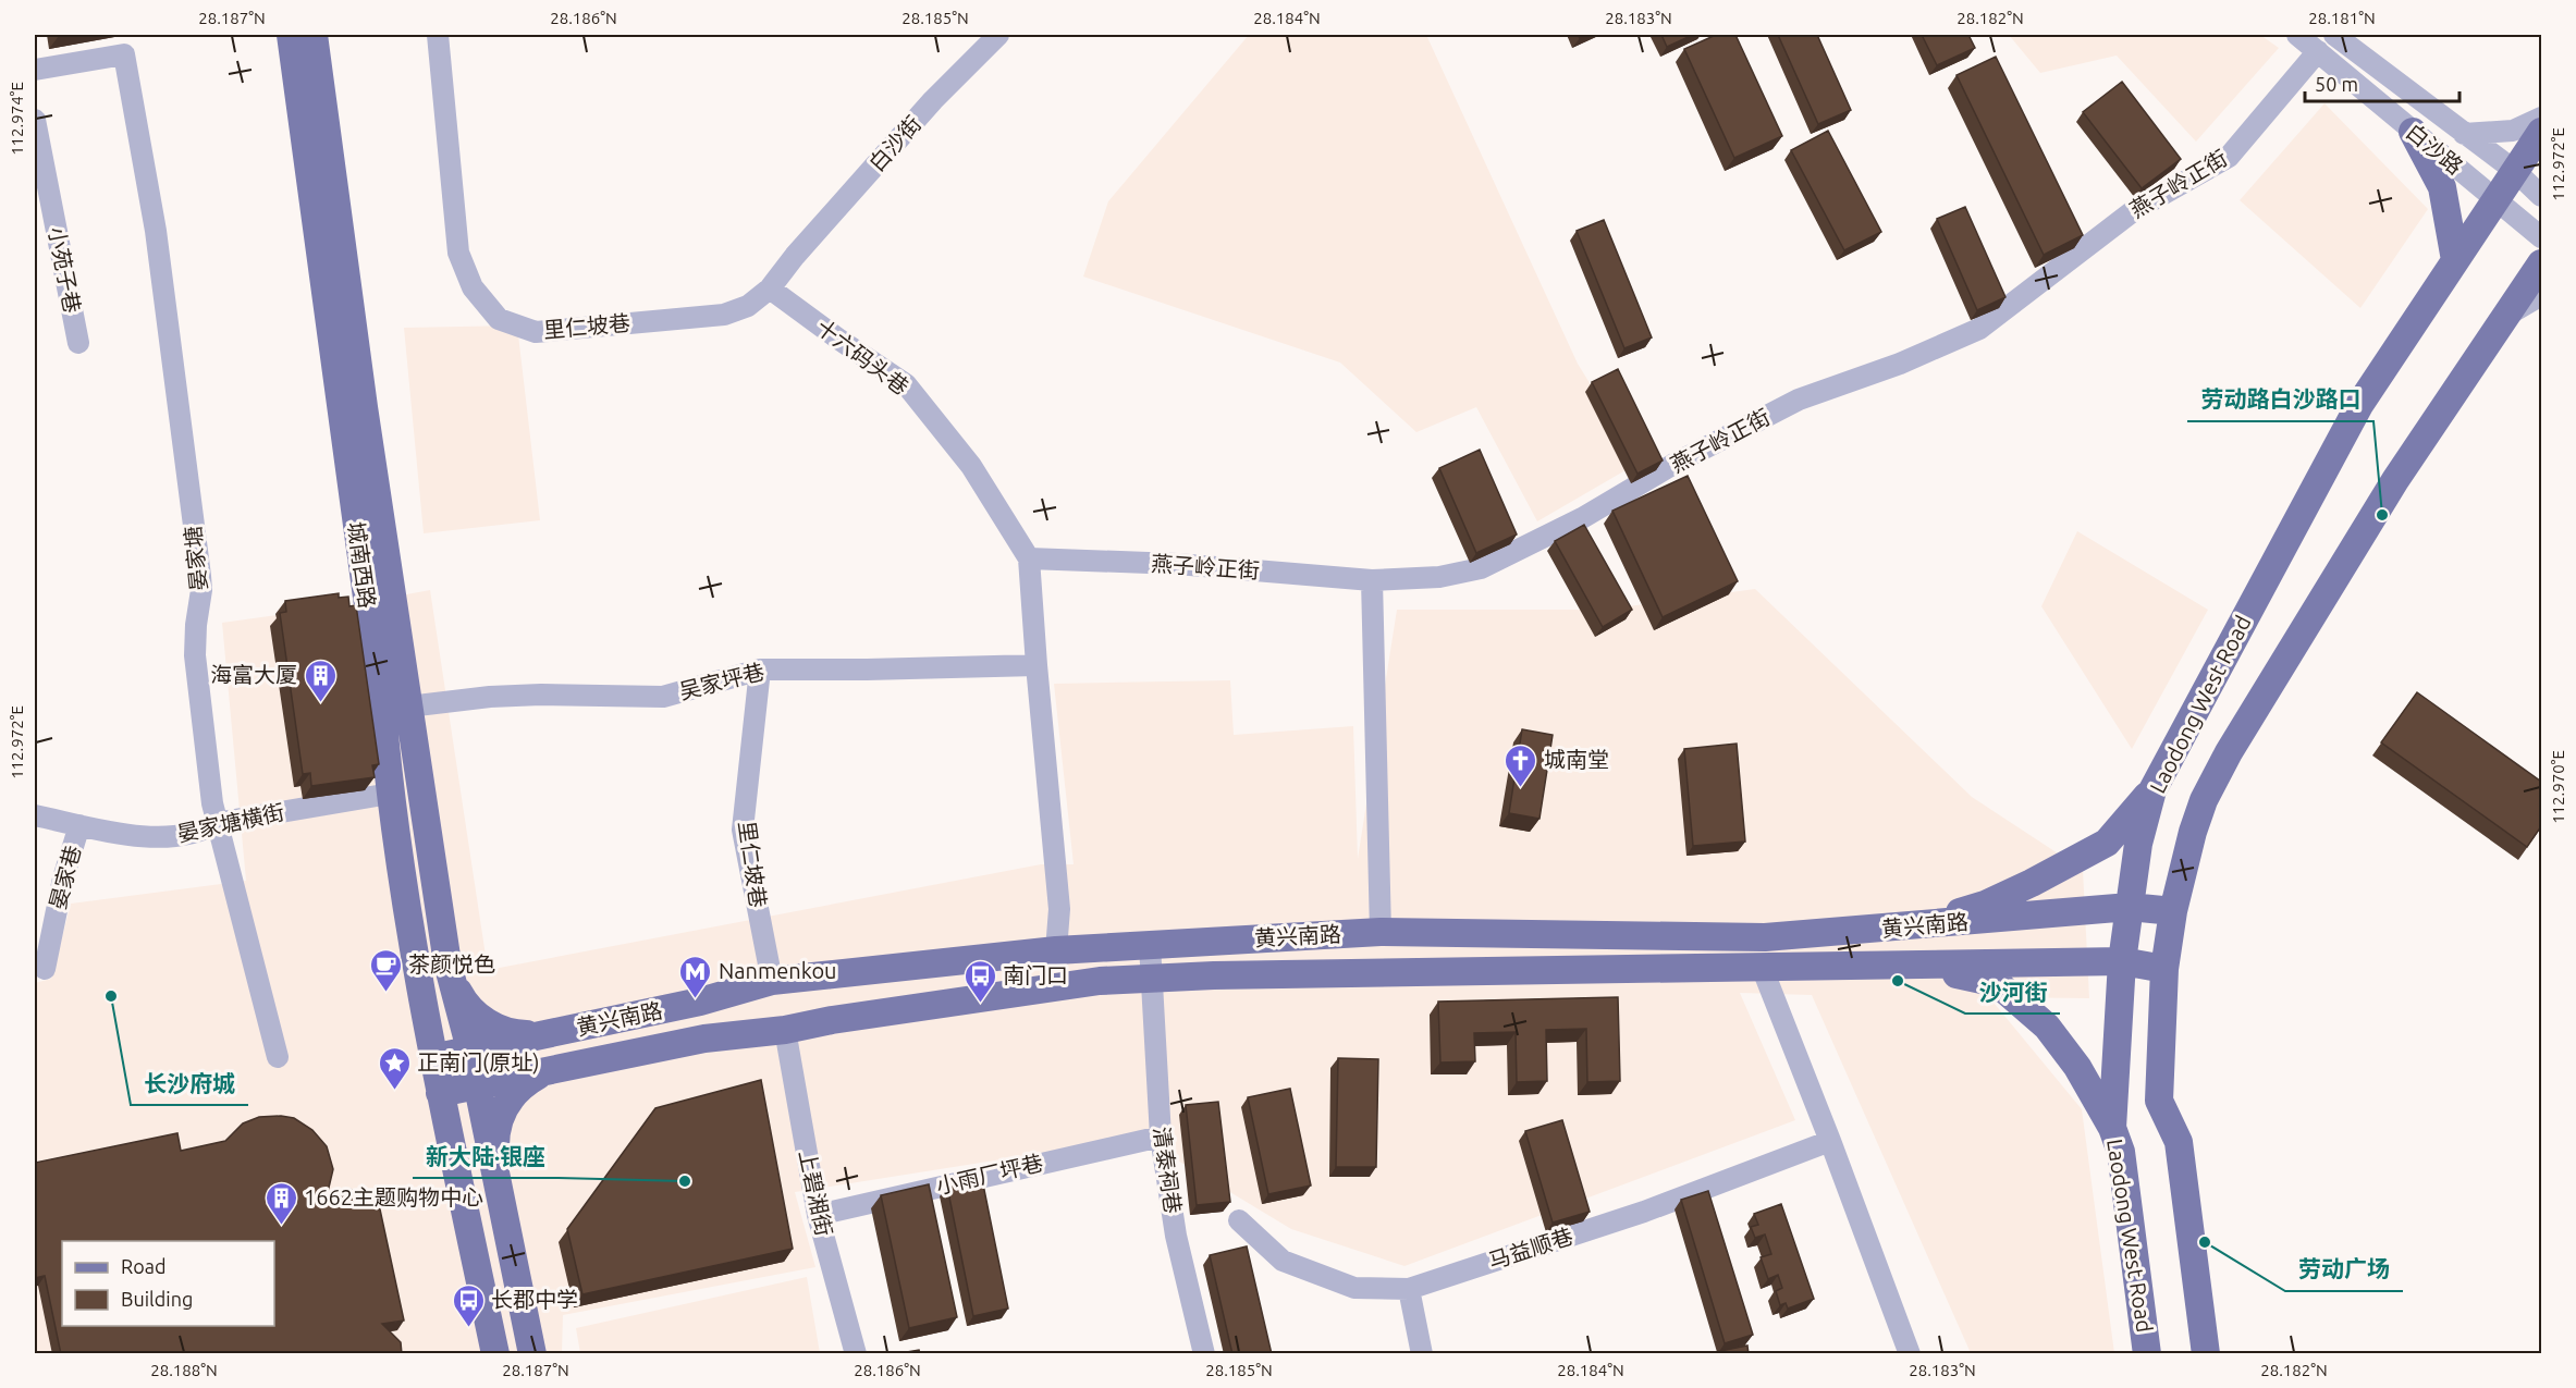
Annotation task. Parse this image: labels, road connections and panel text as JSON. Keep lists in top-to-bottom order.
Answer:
{
  "streets": {
    "main road": ["城南西路", "Laodong West Road", "黄兴南路"],
    "street": [
      "白沙街",
      "白沙路",
      "燕子岭正街",
      "小苑子巷",
      "里仁坡巷",
      "十六码头巷",
      "晏家塘",
      "吴家坪巷",
      "晏家塘横街",
      "晏家巷",
      "清泰祠巷",
      "小雨厂坪巷",
      "上碧湘街",
      "马益顺巷"
    ]
  },
  "crossings": [
    ["白沙街", "里仁坡巷"],
    ["白沙路", "燕子岭正街"],
    ["白沙路", "Laodong West Road"],
    ["燕子岭正街", "十六码头巷"],
    ["里仁坡巷", "十六码头巷"],
    ["里仁坡巷", "吴家坪巷"],
    ["里仁坡巷", "黄兴南路"],
    ["晏家塘", "晏家塘横街"],
    ["城南西路", "吴家坪巷"],
    ["城南西路", "晏家塘横街"],
    ["城南西路", "黄兴南路"],
    ["Laodong West Road", "黄兴南路"],
    ["晏家塘横街", "晏家巷"],
    ["黄兴南路", "清泰祠巷"],
    ["黄兴南路", "上碧湘街"],
    ["清泰祠巷", "小雨厂坪巷"],
    ["小雨厂坪巷", "上碧湘街"]
  ],
  "places": {
    "other": [
      "劳动路白沙路口",
      "沙河街",
      "长沙府城",
      "新大陆·银座",
      "劳动广场"
    ],
    "building": ["海富大厦", "1662主题购物中心"],
    "church": ["城南堂"],
    "cafe": ["茶颜悦色"],
    "metro station": ["Nanmenkou"],
    "bus stop": ["南门口", "长郡中学"],
    "place": ["正南门(原址)"]
  },
  "legend": ["Road", "Building"],
  "scale_bar": "50 m",
  "coordinates": [
    "28.187°N",
    "28.186°N",
    "28.185°N",
    "28.184°N",
    "28.183°N",
    "28.182°N",
    "28.181°N",
    "112.974°E",
    "112.972°E",
    "112.970°E",
    "28.188°N"
  ]
}
